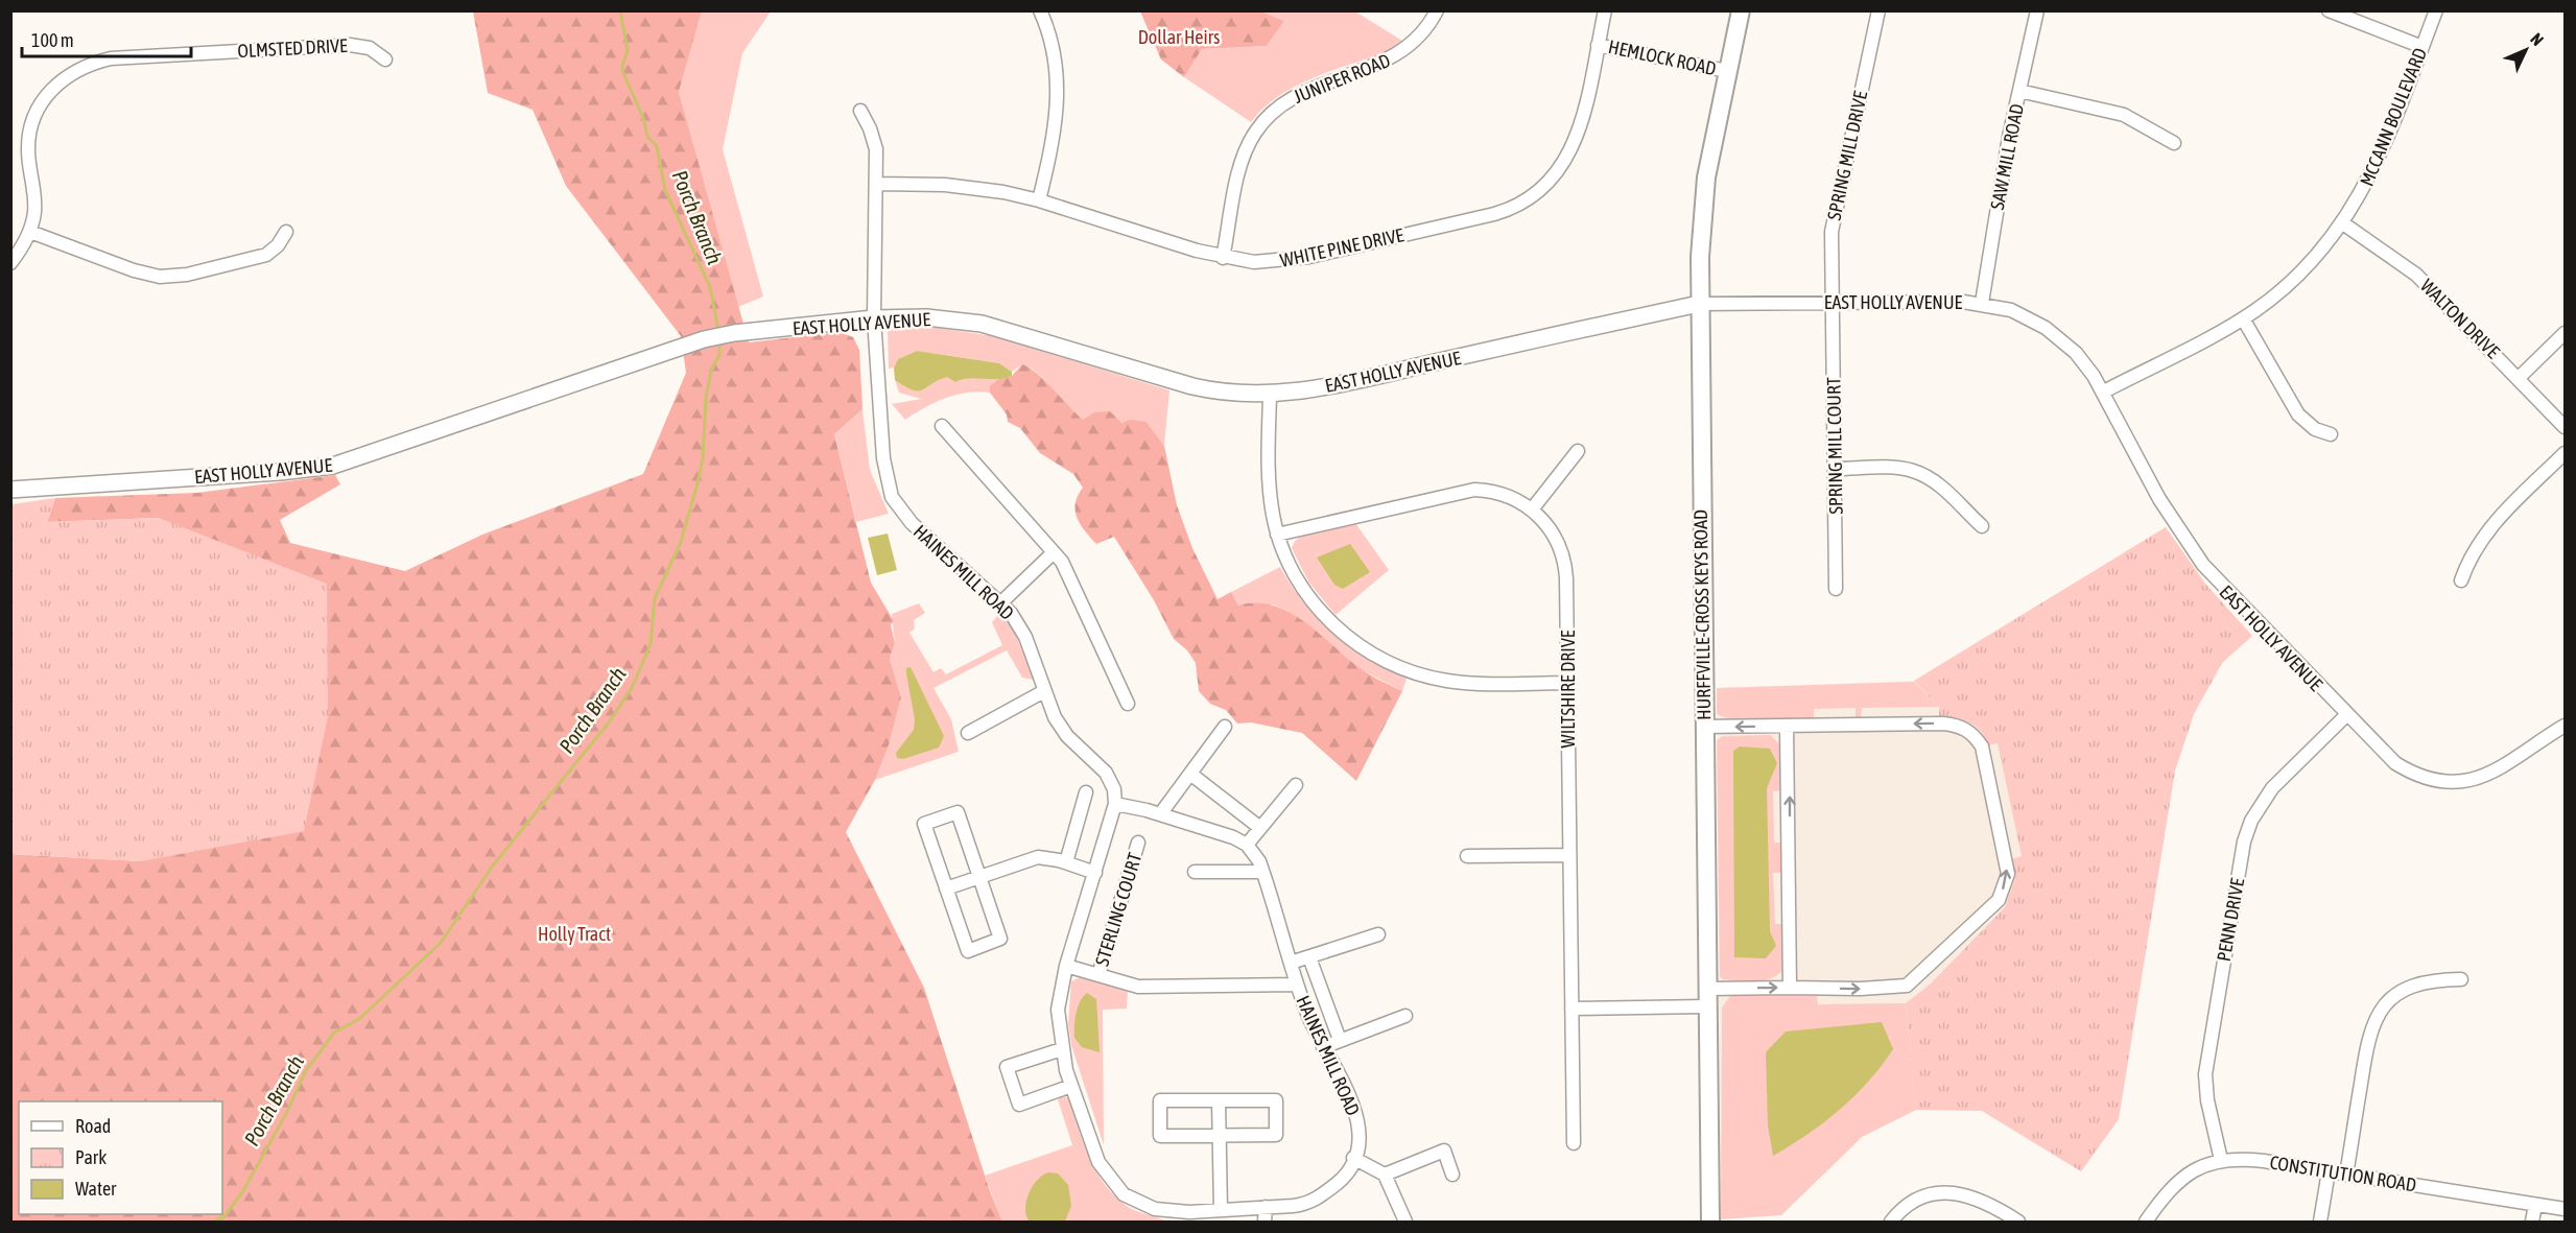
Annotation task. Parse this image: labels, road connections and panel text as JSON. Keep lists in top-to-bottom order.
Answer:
{
  "streets": {
    "main road": ["HURFFVILLE-CROSS KEYS ROAD"],
    "street": [
      "OLMSTED DRIVE",
      "HEMLOCK ROAD",
      "JUNIPER ROAD",
      "MCCANN BOULEVARD",
      "SPRING MILL DRIVE",
      "SAW MILL ROAD",
      "WHITE PINE DRIVE",
      "EAST HOLLY AVENUE",
      "WALTON DRIVE",
      "SPRING MILL COURT",
      "HAINES MILL ROAD",
      "WILTSHIRE DRIVE",
      "STERLING COURT",
      "PENN DRIVE",
      "CONSTITUTION ROAD"
    ]
  },
  "crossings": [
    ["HEMLOCK ROAD", "WHITE PINE DRIVE"],
    ["HEMLOCK ROAD", "HURFFVILLE-CROSS KEYS ROAD"],
    ["JUNIPER ROAD", "WHITE PINE DRIVE"],
    ["MCCANN BOULEVARD", "EAST HOLLY AVENUE"],
    ["MCCANN BOULEVARD", "WALTON DRIVE"],
    ["SPRING MILL DRIVE", "EAST HOLLY AVENUE"],
    ["SPRING MILL DRIVE", "SPRING MILL COURT"],
    ["SAW MILL ROAD", "EAST HOLLY AVENUE"],
    ["WHITE PINE DRIVE", "HAINES MILL ROAD"],
    ["EAST HOLLY AVENUE", "SPRING MILL COURT"],
    ["EAST HOLLY AVENUE", "HAINES MILL ROAD"],
    ["EAST HOLLY AVENUE", "HURFFVILLE-CROSS KEYS ROAD"],
    ["EAST HOLLY AVENUE", "PENN DRIVE"],
    ["PENN DRIVE", "CONSTITUTION ROAD"]
  ],
  "water": ["Porch Branch"],
  "parks": ["Dollar Heirs", "Holly Tract"],
  "legend": ["Road", "Park", "Water"],
  "scale_bar": "100 m",
  "north": "top right"
}
